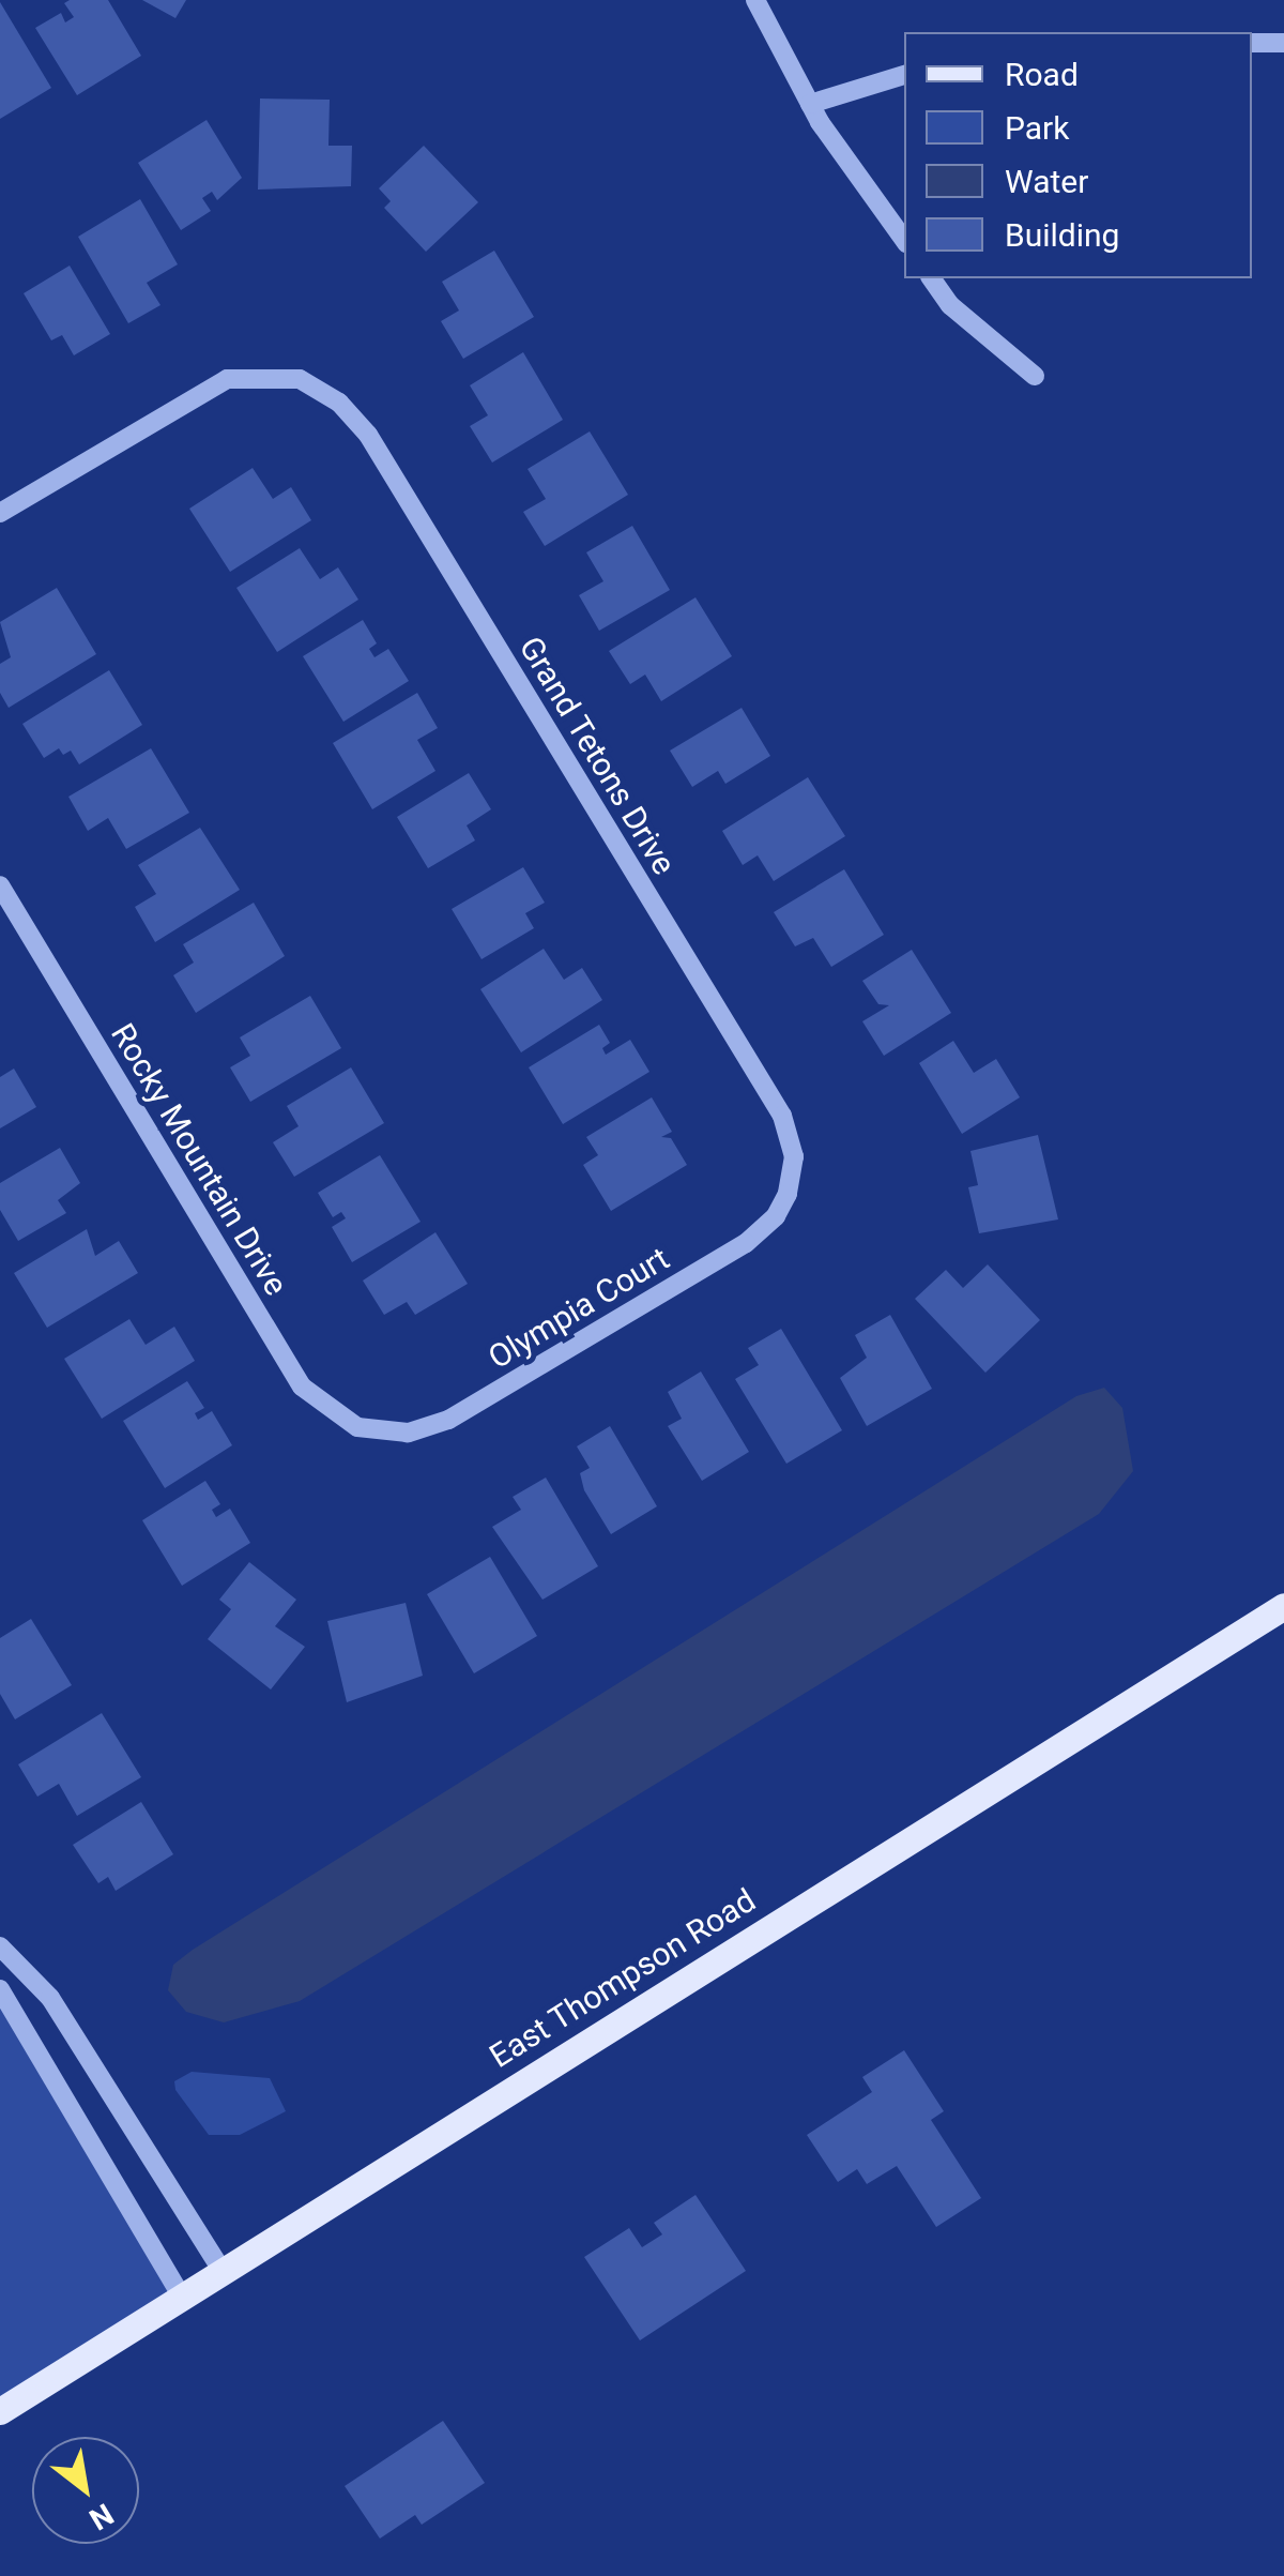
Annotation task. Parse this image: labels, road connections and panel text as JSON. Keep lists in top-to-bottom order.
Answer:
{
  "streets": {
    "main road": ["East Thompson Road"],
    "street": ["Grand Tetons Drive", "Rocky Mountain Drive", "Olympia Court"]
  },
  "crossings": [
    ["Grand Tetons Drive", "Olympia Court"],
    ["Rocky Mountain Drive", "Olympia Court"]
  ],
  "legend": [
    "Road",
    "Park",
    "Water",
    "Building"
  ],
  "north": "bottom right"
}
